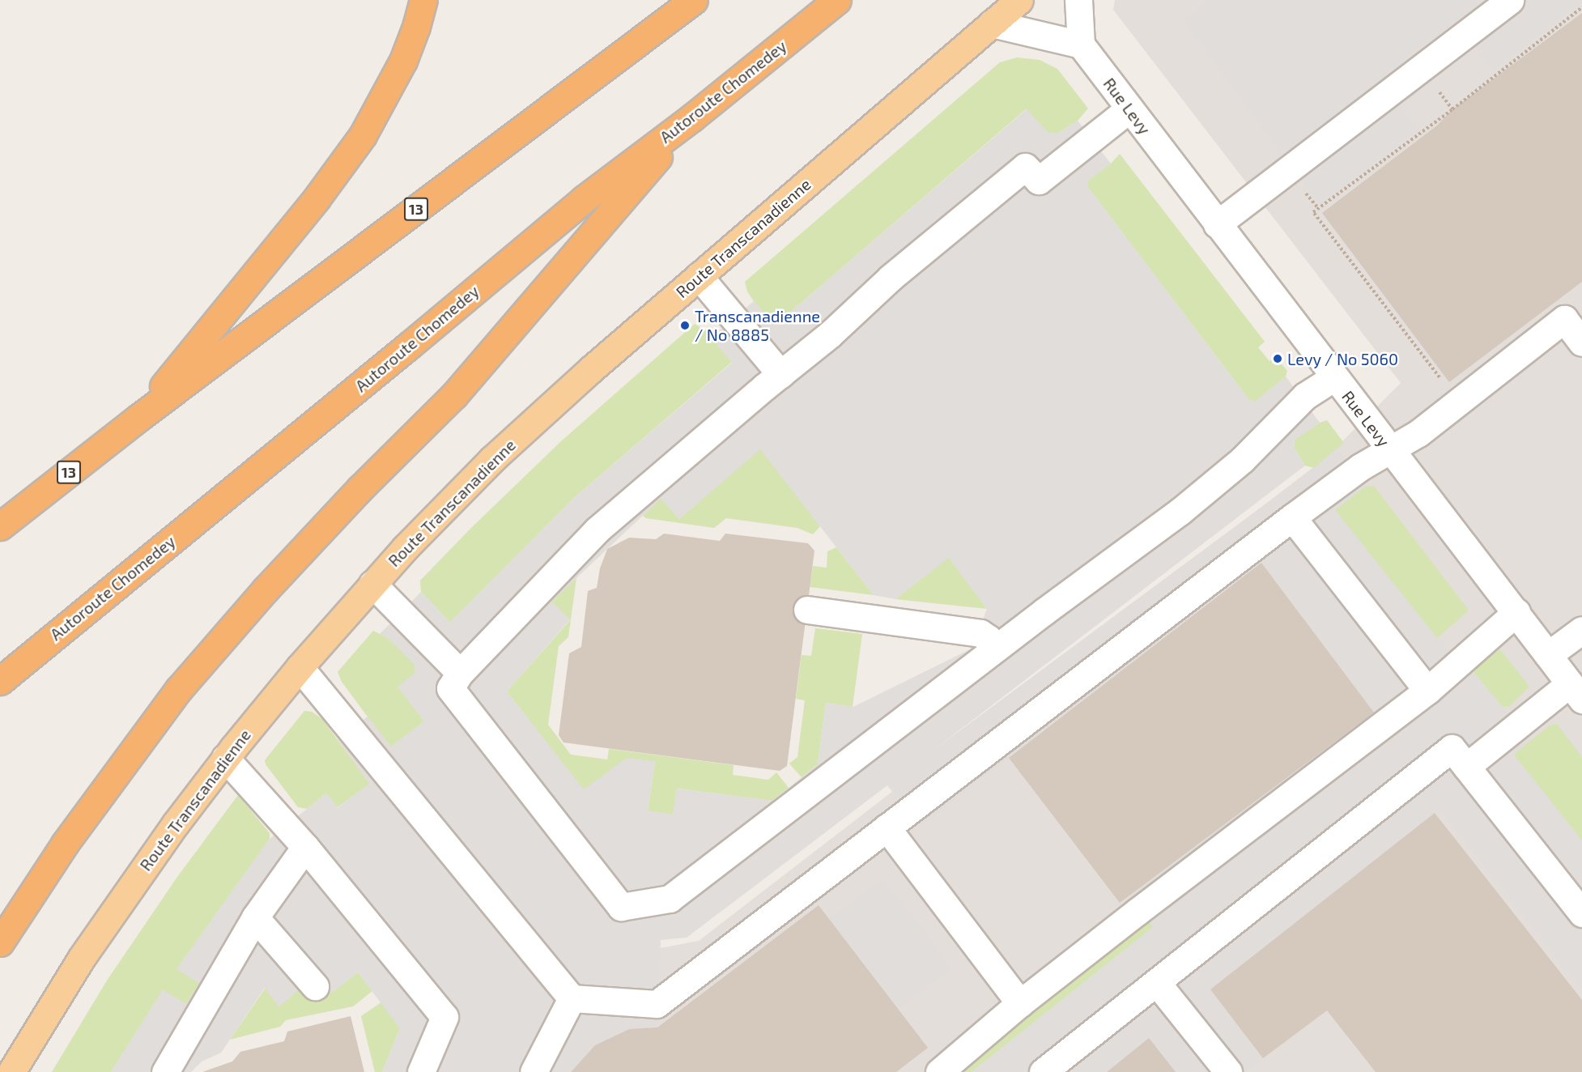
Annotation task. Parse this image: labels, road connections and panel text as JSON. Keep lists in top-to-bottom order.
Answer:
{
  "streets": {
    "highway": ["Autoroute Chomedey", "13"],
    "main road": ["Route Transcanadienne"],
    "street": ["Rue Levy"]
  },
  "places": ["Transcanadienne / No 8885", "Levy / No 5060"]
}
